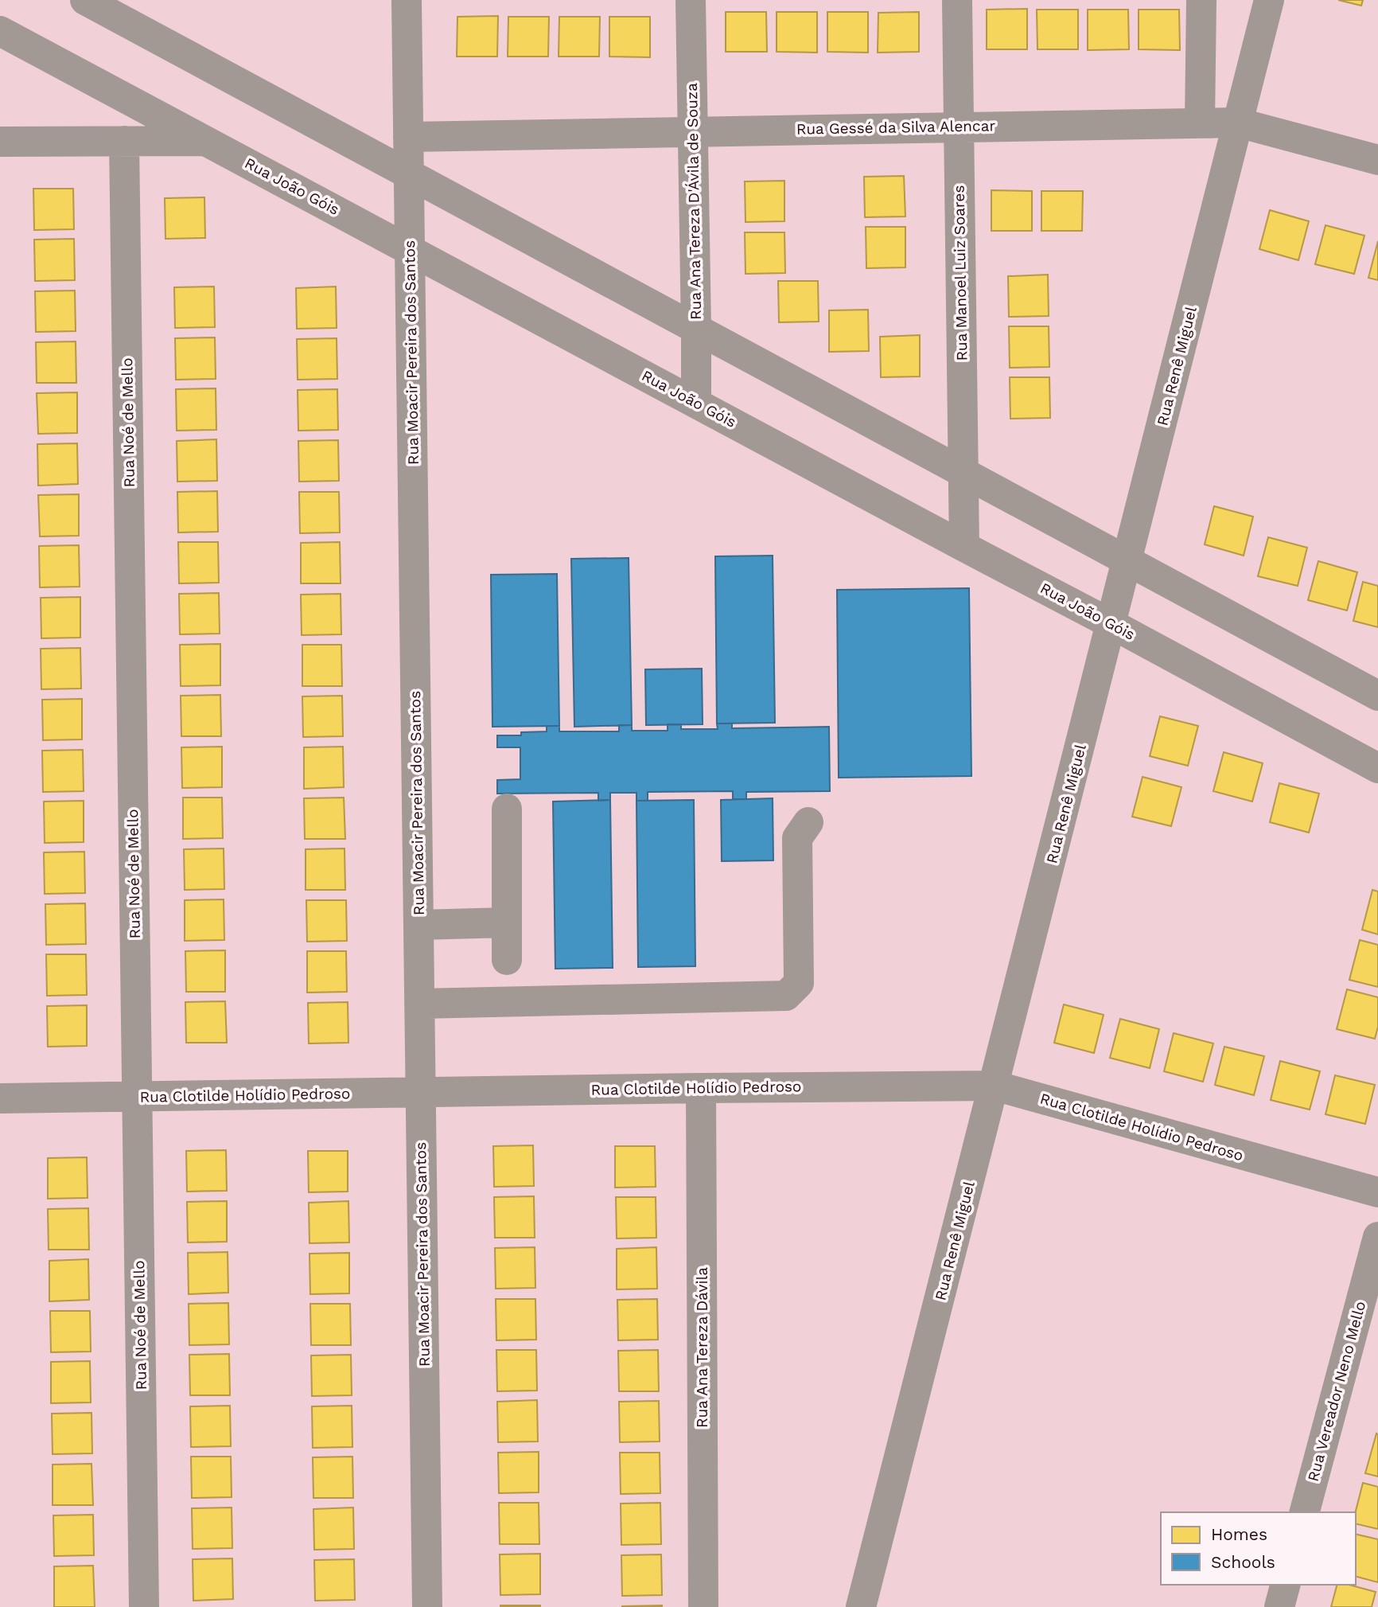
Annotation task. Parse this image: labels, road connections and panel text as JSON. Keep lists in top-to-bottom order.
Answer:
{
  "streets": {
    "street": [
      "Rua Gessé da Silva Alencar",
      "Rua João Góis",
      "Rua Ana Tereza D'Ávila de Souza",
      "Rua Manoel Luiz Soares",
      "Rua Moacir Pereira dos Santos",
      "Rua Renê Miguel",
      "Rua Noé de Mello",
      "Rua Clotilde Holídio Pedroso",
      "Rua Ana Tereza Dávila",
      "Rua Vereador Neno Mello"
    ]
  },
  "crossings": [
    ["Rua Gessé da Silva Alencar", "Rua Ana Tereza D'Ávila de Souza"],
    ["Rua Gessé da Silva Alencar", "Rua Manoel Luiz Soares"],
    ["Rua Gessé da Silva Alencar", "Rua Moacir Pereira dos Santos"],
    ["Rua Gessé da Silva Alencar", "Rua Renê Miguel"],
    ["Rua João Góis", "Rua Ana Tereza D'Ávila de Souza"],
    ["Rua João Góis", "Rua Manoel Luiz Soares"],
    ["Rua João Góis", "Rua Moacir Pereira dos Santos"],
    ["Rua João Góis", "Rua Renê Miguel"],
    ["Rua Moacir Pereira dos Santos", "Rua Clotilde Holídio Pedroso"],
    ["Rua Renê Miguel", "Rua Clotilde Holídio Pedroso"],
    ["Rua Noé de Mello", "Rua Clotilde Holídio Pedroso"],
    ["Rua Clotilde Holídio Pedroso", "Rua Ana Tereza Dávila"]
  ],
  "legend": ["Homes", "Schools"]
}
